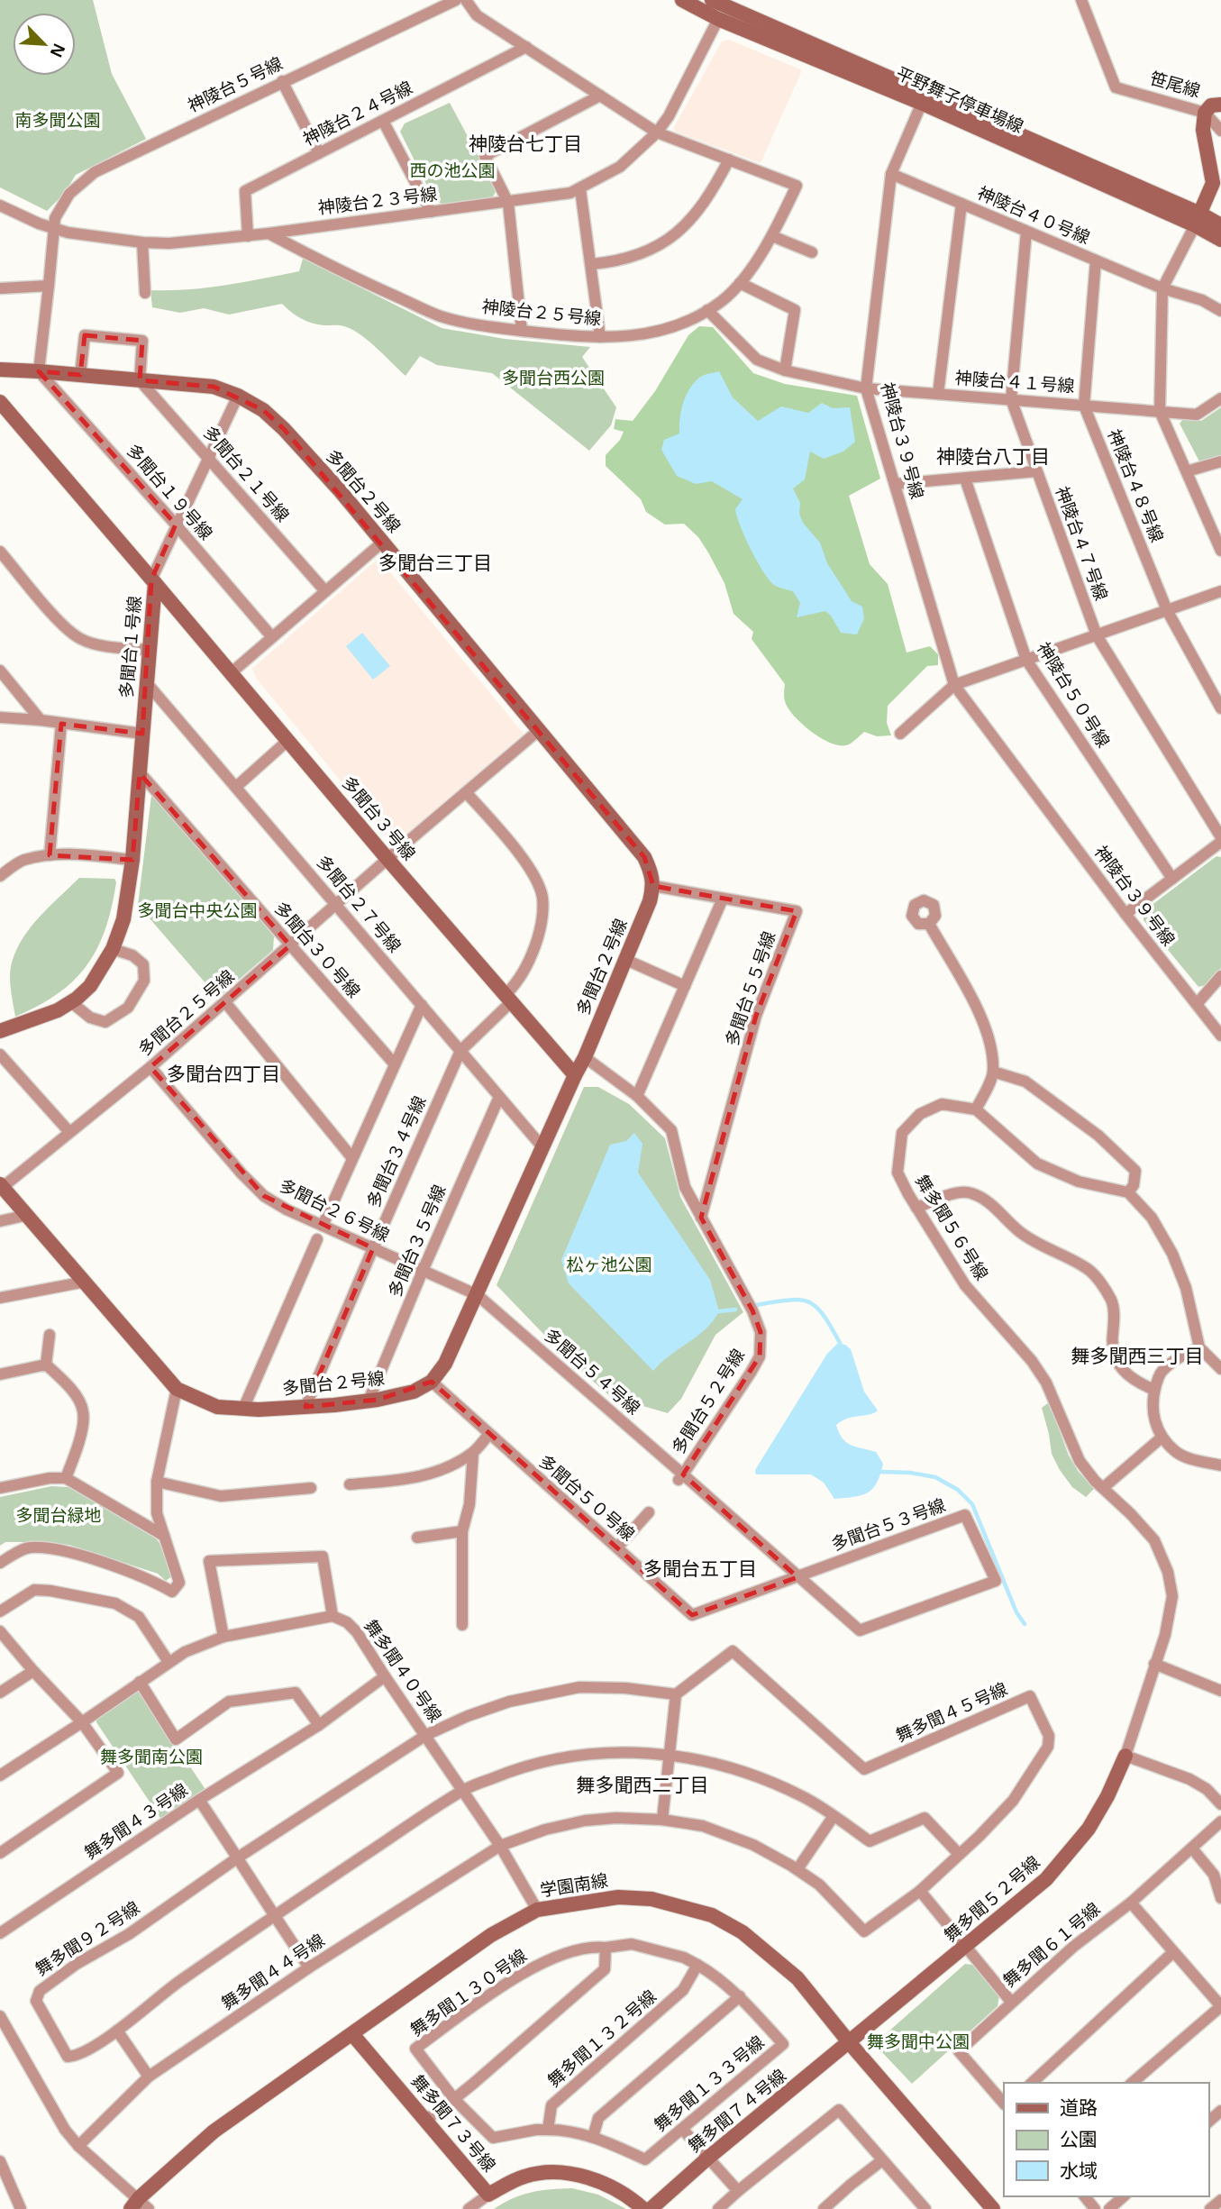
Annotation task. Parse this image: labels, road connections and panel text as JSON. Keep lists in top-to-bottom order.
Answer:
{
  "streets": {
    "street": [
      "神陵台５号線",
      "笹尾線",
      "平野舞子停車場線",
      "神陵台２４号線",
      "神陵台２３号線",
      "神陵台４０号線",
      "神陵台２５号線",
      "神陵台４１号線",
      "神陵台３９号線",
      "多聞台２１号線",
      "神陵台４８号線",
      "多聞台２号線",
      "多聞台１９号線",
      "神陵台４７号線",
      "多聞台１号線",
      "神陵台５０号線",
      "多聞台３号線",
      "多聞台２７号線",
      "多聞台３０号線",
      "多聞台５５号線",
      "多聞台２５号線",
      "多聞台３４号線",
      "多聞台２６号線",
      "舞多聞５６号線",
      "多聞台３５号線",
      "多聞台５４号線",
      "多聞台５２号線",
      "多聞台５０号線",
      "多聞台５３号線",
      "舞多聞４０号線",
      "舞多聞４５号線",
      "舞多聞４３号線",
      "学園南線",
      "舞多聞５２号線",
      "舞多聞９２号線",
      "舞多聞６１号線",
      "舞多聞４４号線",
      "舞多聞１３０号線",
      "舞多聞１３２号線",
      "舞多聞１３３号線",
      "舞多聞７４号線",
      "舞多聞７３号線"
    ]
  },
  "crossings": [
    ["神陵台５号線", "神陵台２３号線"],
    ["神陵台５号線", "多聞台２号線"],
    ["神陵台５号線", "多聞台１９号線"],
    ["平野舞子停車場線", "神陵台２３号線"],
    ["平野舞子停車場線", "神陵台３９号線"],
    ["神陵台２４号線", "神陵台２３号線"],
    ["神陵台２３号線", "神陵台２５号線"],
    ["神陵台４０号線", "神陵台３９号線"],
    ["神陵台４０号線", "神陵台４８号線"],
    ["神陵台４０号線", "神陵台４７号線"],
    ["神陵台２５号線", "神陵台４１号線"],
    ["神陵台４１号線", "神陵台３９号線"],
    ["神陵台４１号線", "神陵台４８号線"],
    ["神陵台４１号線", "神陵台４７号線"],
    ["多聞台２１号線", "多聞台２号線"],
    ["多聞台２号線", "多聞台１９号線"],
    ["多聞台２号線", "多聞台３号線"],
    ["多聞台２号線", "多聞台２７号線"],
    ["多聞台２号線", "多聞台５５号線"],
    ["多聞台２号線", "多聞台２５号線"],
    ["多聞台２号線", "多聞台３４号線"],
    ["多聞台２号線", "多聞台２６号線"],
    ["多聞台２号線", "多聞台３５号線"],
    ["多聞台２号線", "多聞台５４号線"],
    ["多聞台２号線", "多聞台５２号線"],
    ["多聞台２号線", "多聞台５０号線"],
    ["多聞台１号線", "多聞台３号線"],
    ["多聞台１号線", "多聞台２７号線"],
    ["多聞台１号線", "多聞台３０号線"],
    ["多聞台３号線", "多聞台２５号線"],
    ["多聞台２７号線", "多聞台２５号線"],
    ["多聞台２７号線", "多聞台３４号線"],
    ["多聞台２７号線", "多聞台３５号線"],
    ["多聞台３０号線", "多聞台２５号線"],
    ["多聞台５５号線", "多聞台５２号線"],
    ["多聞台２５号線", "多聞台２６号線"],
    ["多聞台３４号線", "多聞台２６号線"],
    ["多聞台２６号線", "多聞台３５号線"],
    ["多聞台２６号線", "多聞台５４号線"],
    ["舞多聞５６号線", "舞多聞５２号線"],
    ["多聞台５４号線", "多聞台５２号線"],
    ["多聞台５２号線", "多聞台５０号線"],
    ["多聞台５２号線", "多聞台５３号線"],
    ["多聞台５０号線", "多聞台５３号線"],
    ["舞多聞４０号線", "舞多聞４５号線"],
    ["舞多聞４０号線", "舞多聞４３号線"],
    ["舞多聞４０号線", "学園南線"],
    ["舞多聞４０号線", "舞多聞９２号線"],
    ["舞多聞４０号線", "舞多聞４４号線"],
    ["舞多聞４５号線", "舞多聞９２号線"],
    ["舞多聞４５号線", "舞多聞４４号線"],
    ["学園南線", "舞多聞５２号線"],
    ["学園南線", "舞多聞７４号線"],
    ["学園南線", "舞多聞７３号線"],
    ["舞多聞５２号線", "舞多聞７４号線"],
    ["舞多聞１３２号線", "舞多聞１３３号線"]
  ],
  "districts": [
    "神陵台七丁目",
    "神陵台八丁目",
    "多聞台三丁目",
    "多聞台四丁目",
    "舞多聞西三丁目",
    "多聞台五丁目",
    "舞多聞西二丁目"
  ],
  "parks": [
    "南多聞公園",
    "西の池公園",
    "多聞台西公園",
    "多聞台中央公園",
    "松ヶ池公園",
    "多聞台緑地",
    "舞多聞南公園",
    "舞多聞中公園"
  ],
  "legend": ["道路", "公園", "水域"],
  "north": "bottom right"
}
